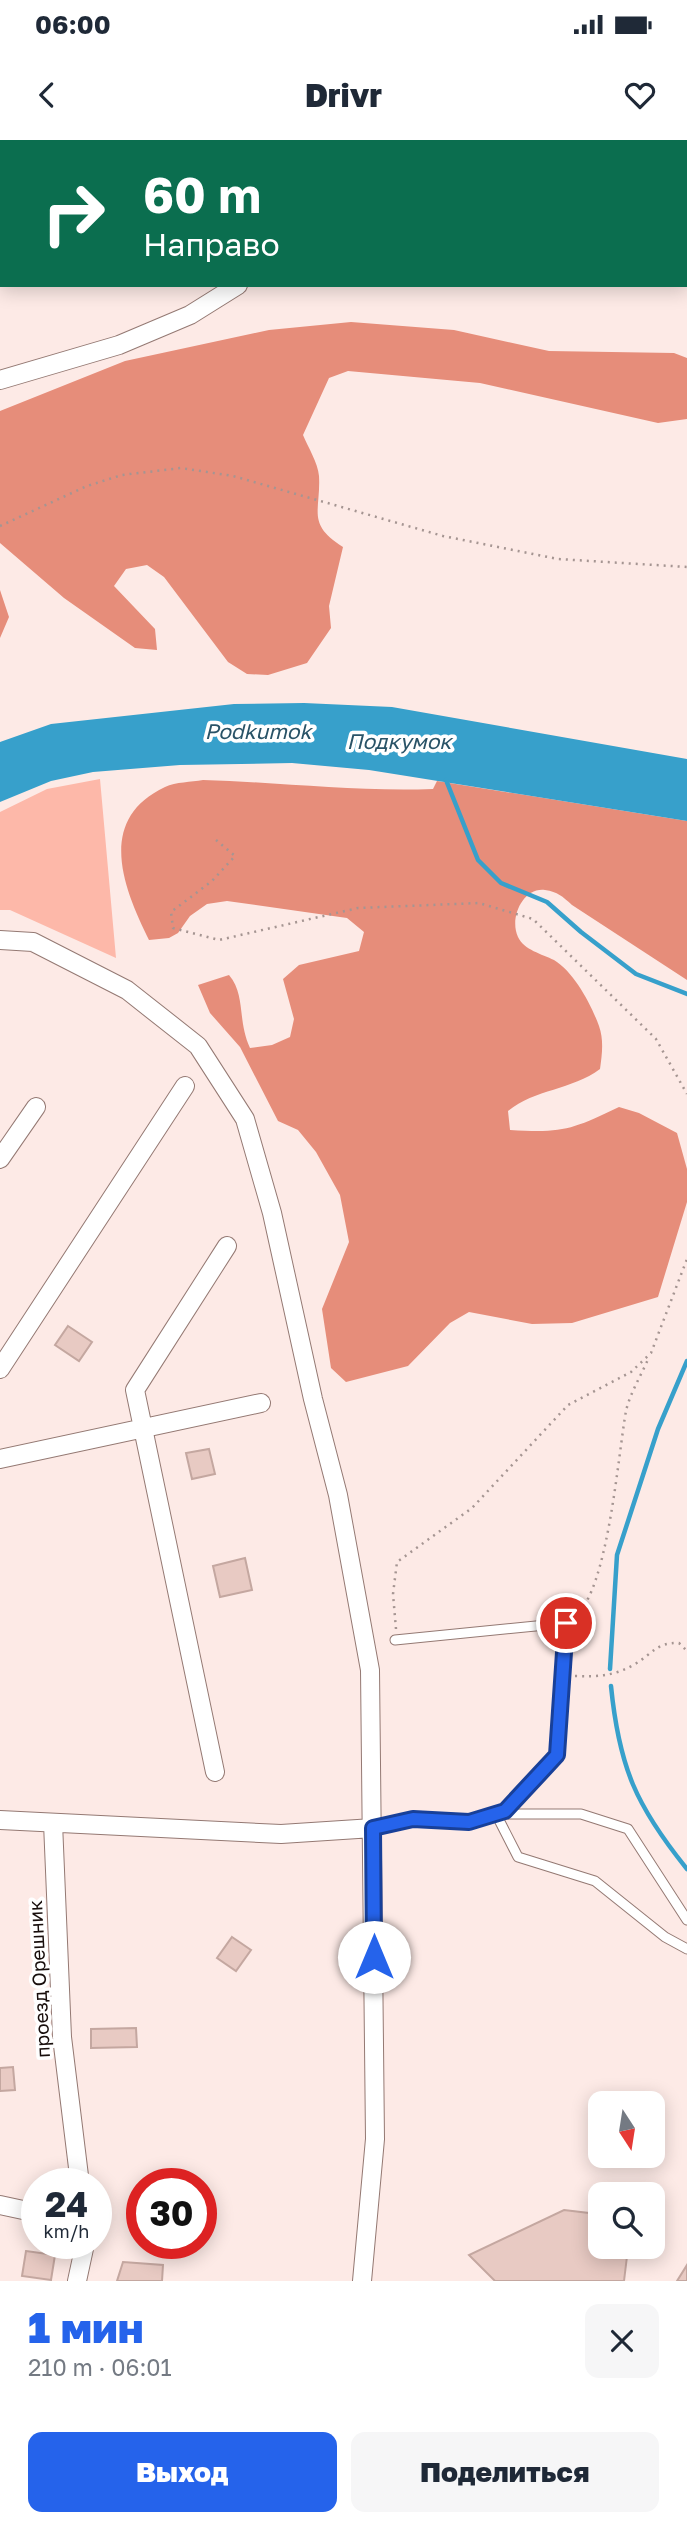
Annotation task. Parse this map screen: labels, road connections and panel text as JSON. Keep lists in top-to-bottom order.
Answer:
{
  "streets": {
    "street": ["проезд Орешник"]
  },
  "water": ["Podkumok", "Подкумок"],
  "north": "bottom",
  "page": {
    "status": "06:00",
    "header": "Drivr",
    "turn": ["60 m", "Направо"],
    "speed": "24 km/h",
    "limit": "30",
    "heading": ["1 мин", "210 m · 06:01"],
    "buttons": ["Выход", "Поделиться"]
  }
}
